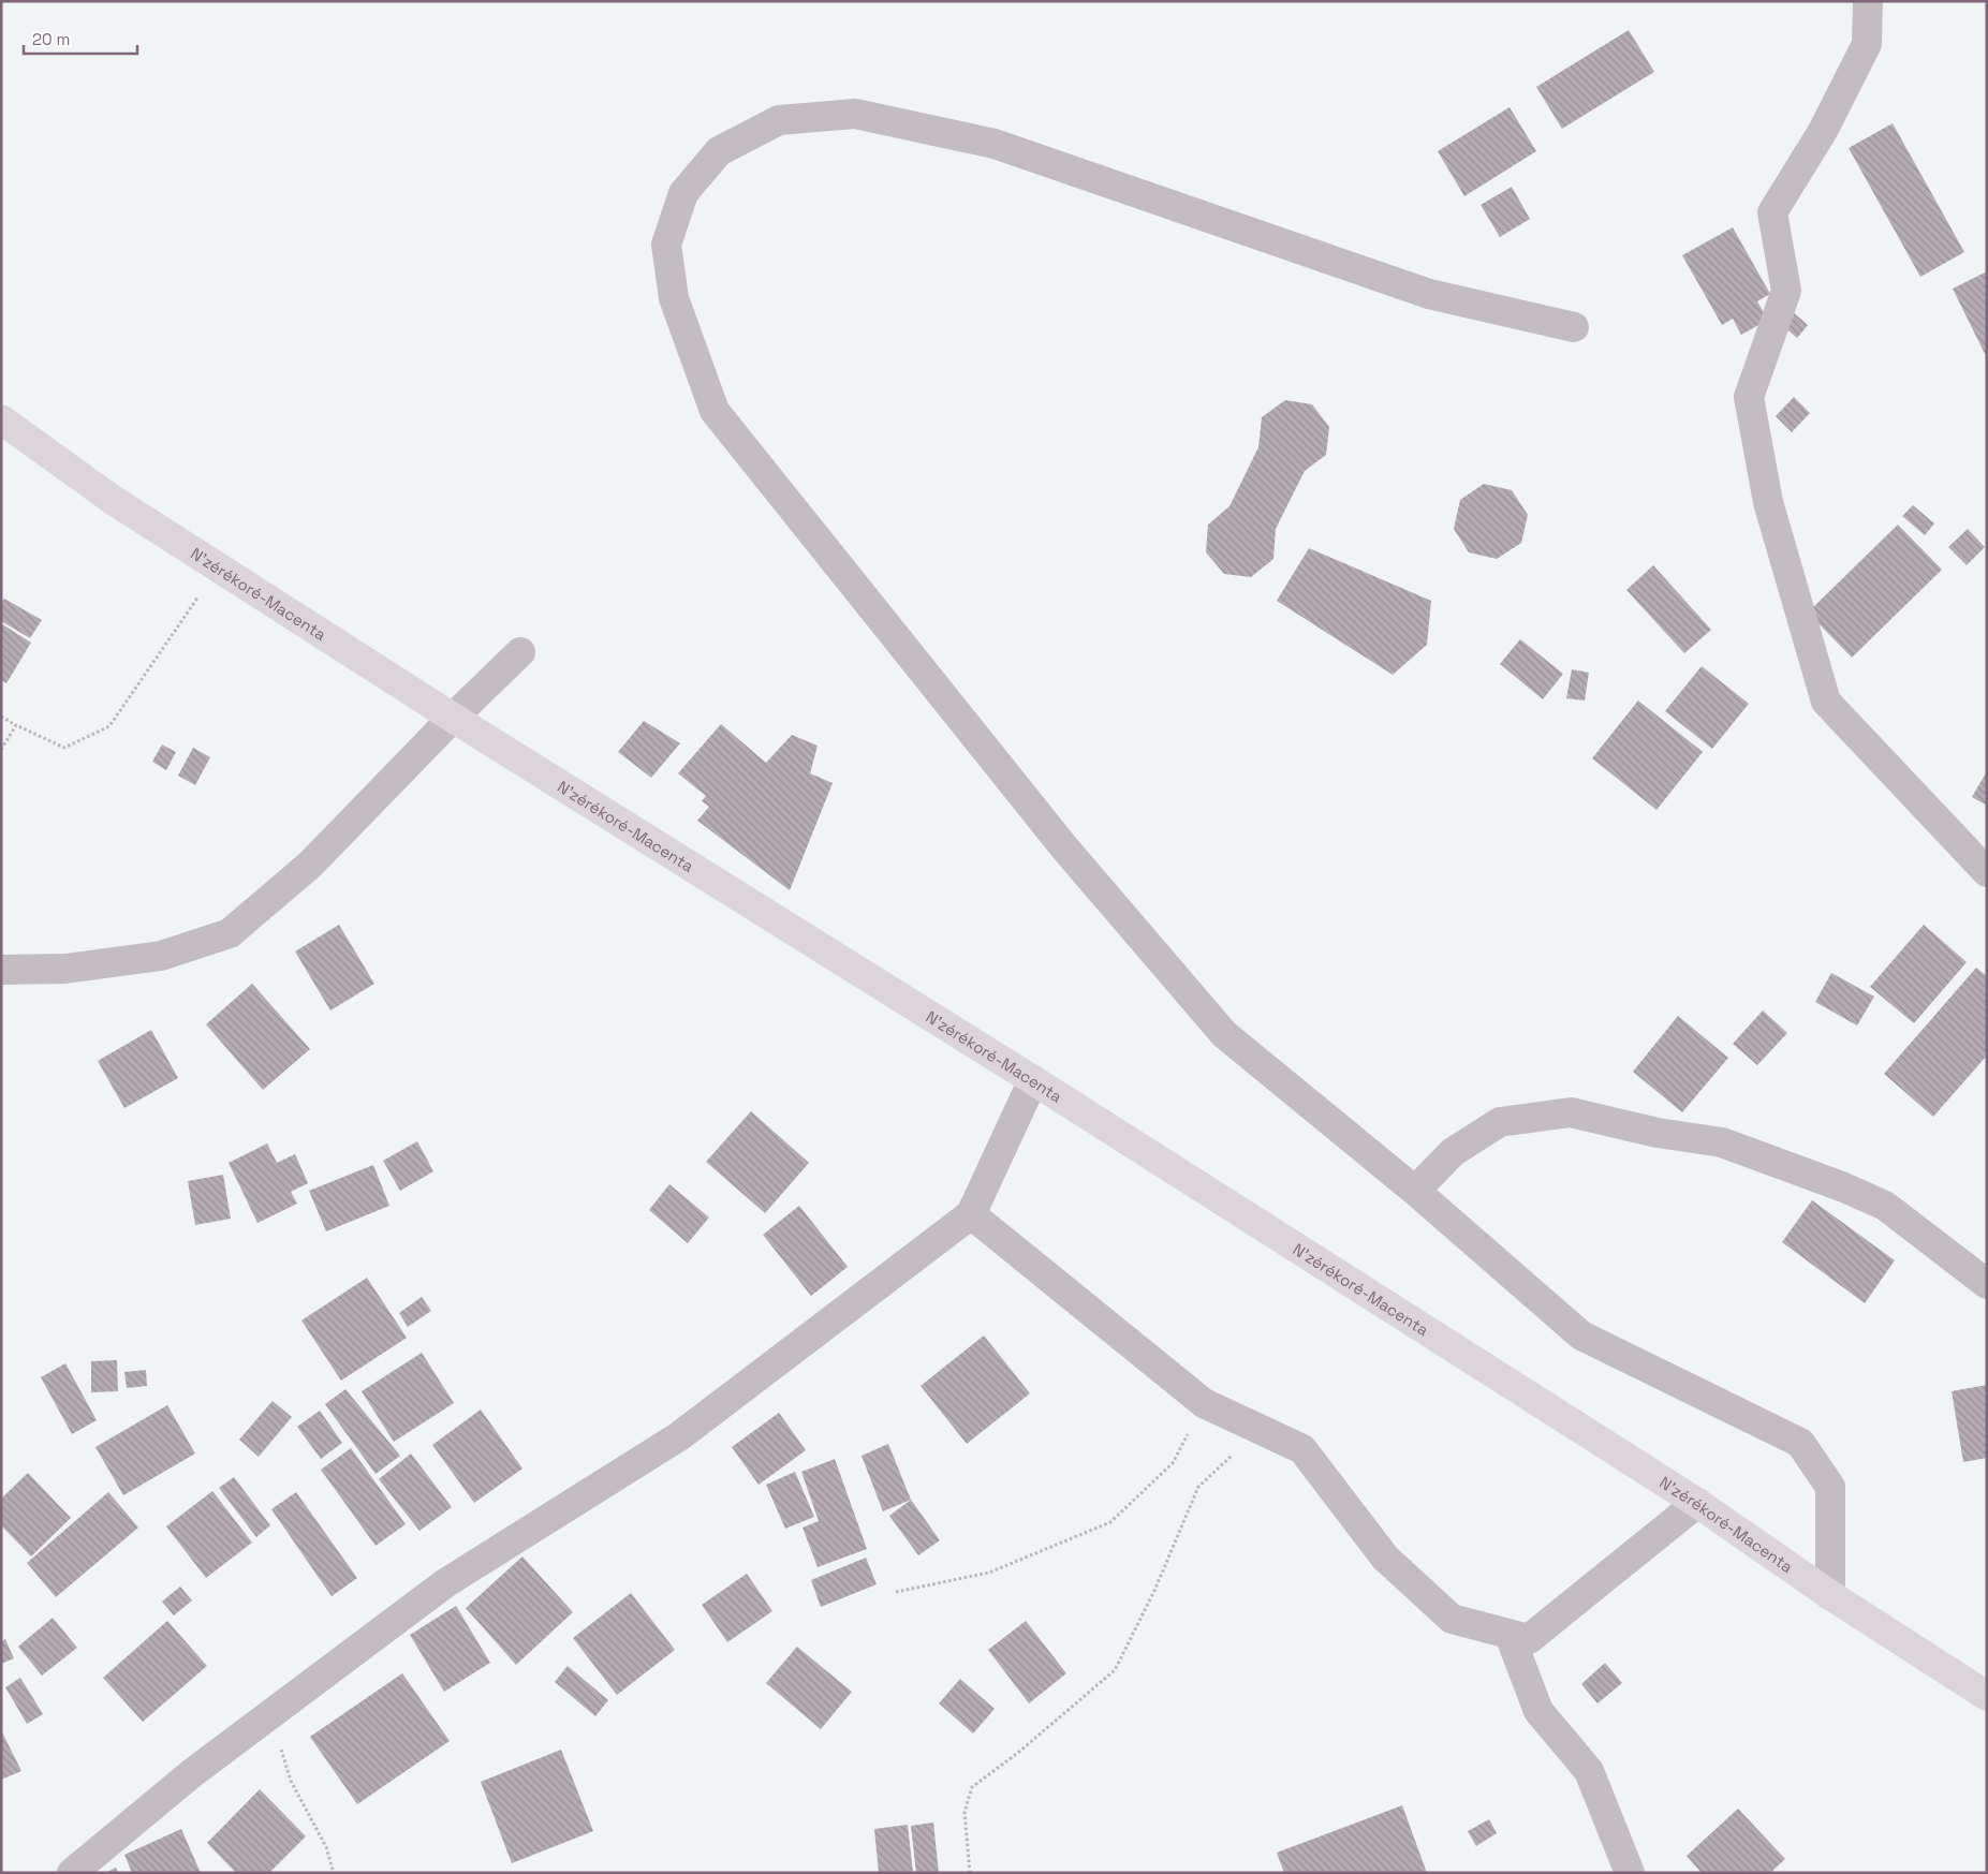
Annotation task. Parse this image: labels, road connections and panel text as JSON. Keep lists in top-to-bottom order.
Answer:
{
  "streets": {
    "highway": ["N'zérékoré-Macenta"]
  },
  "scale_bar": "20 m"
}
